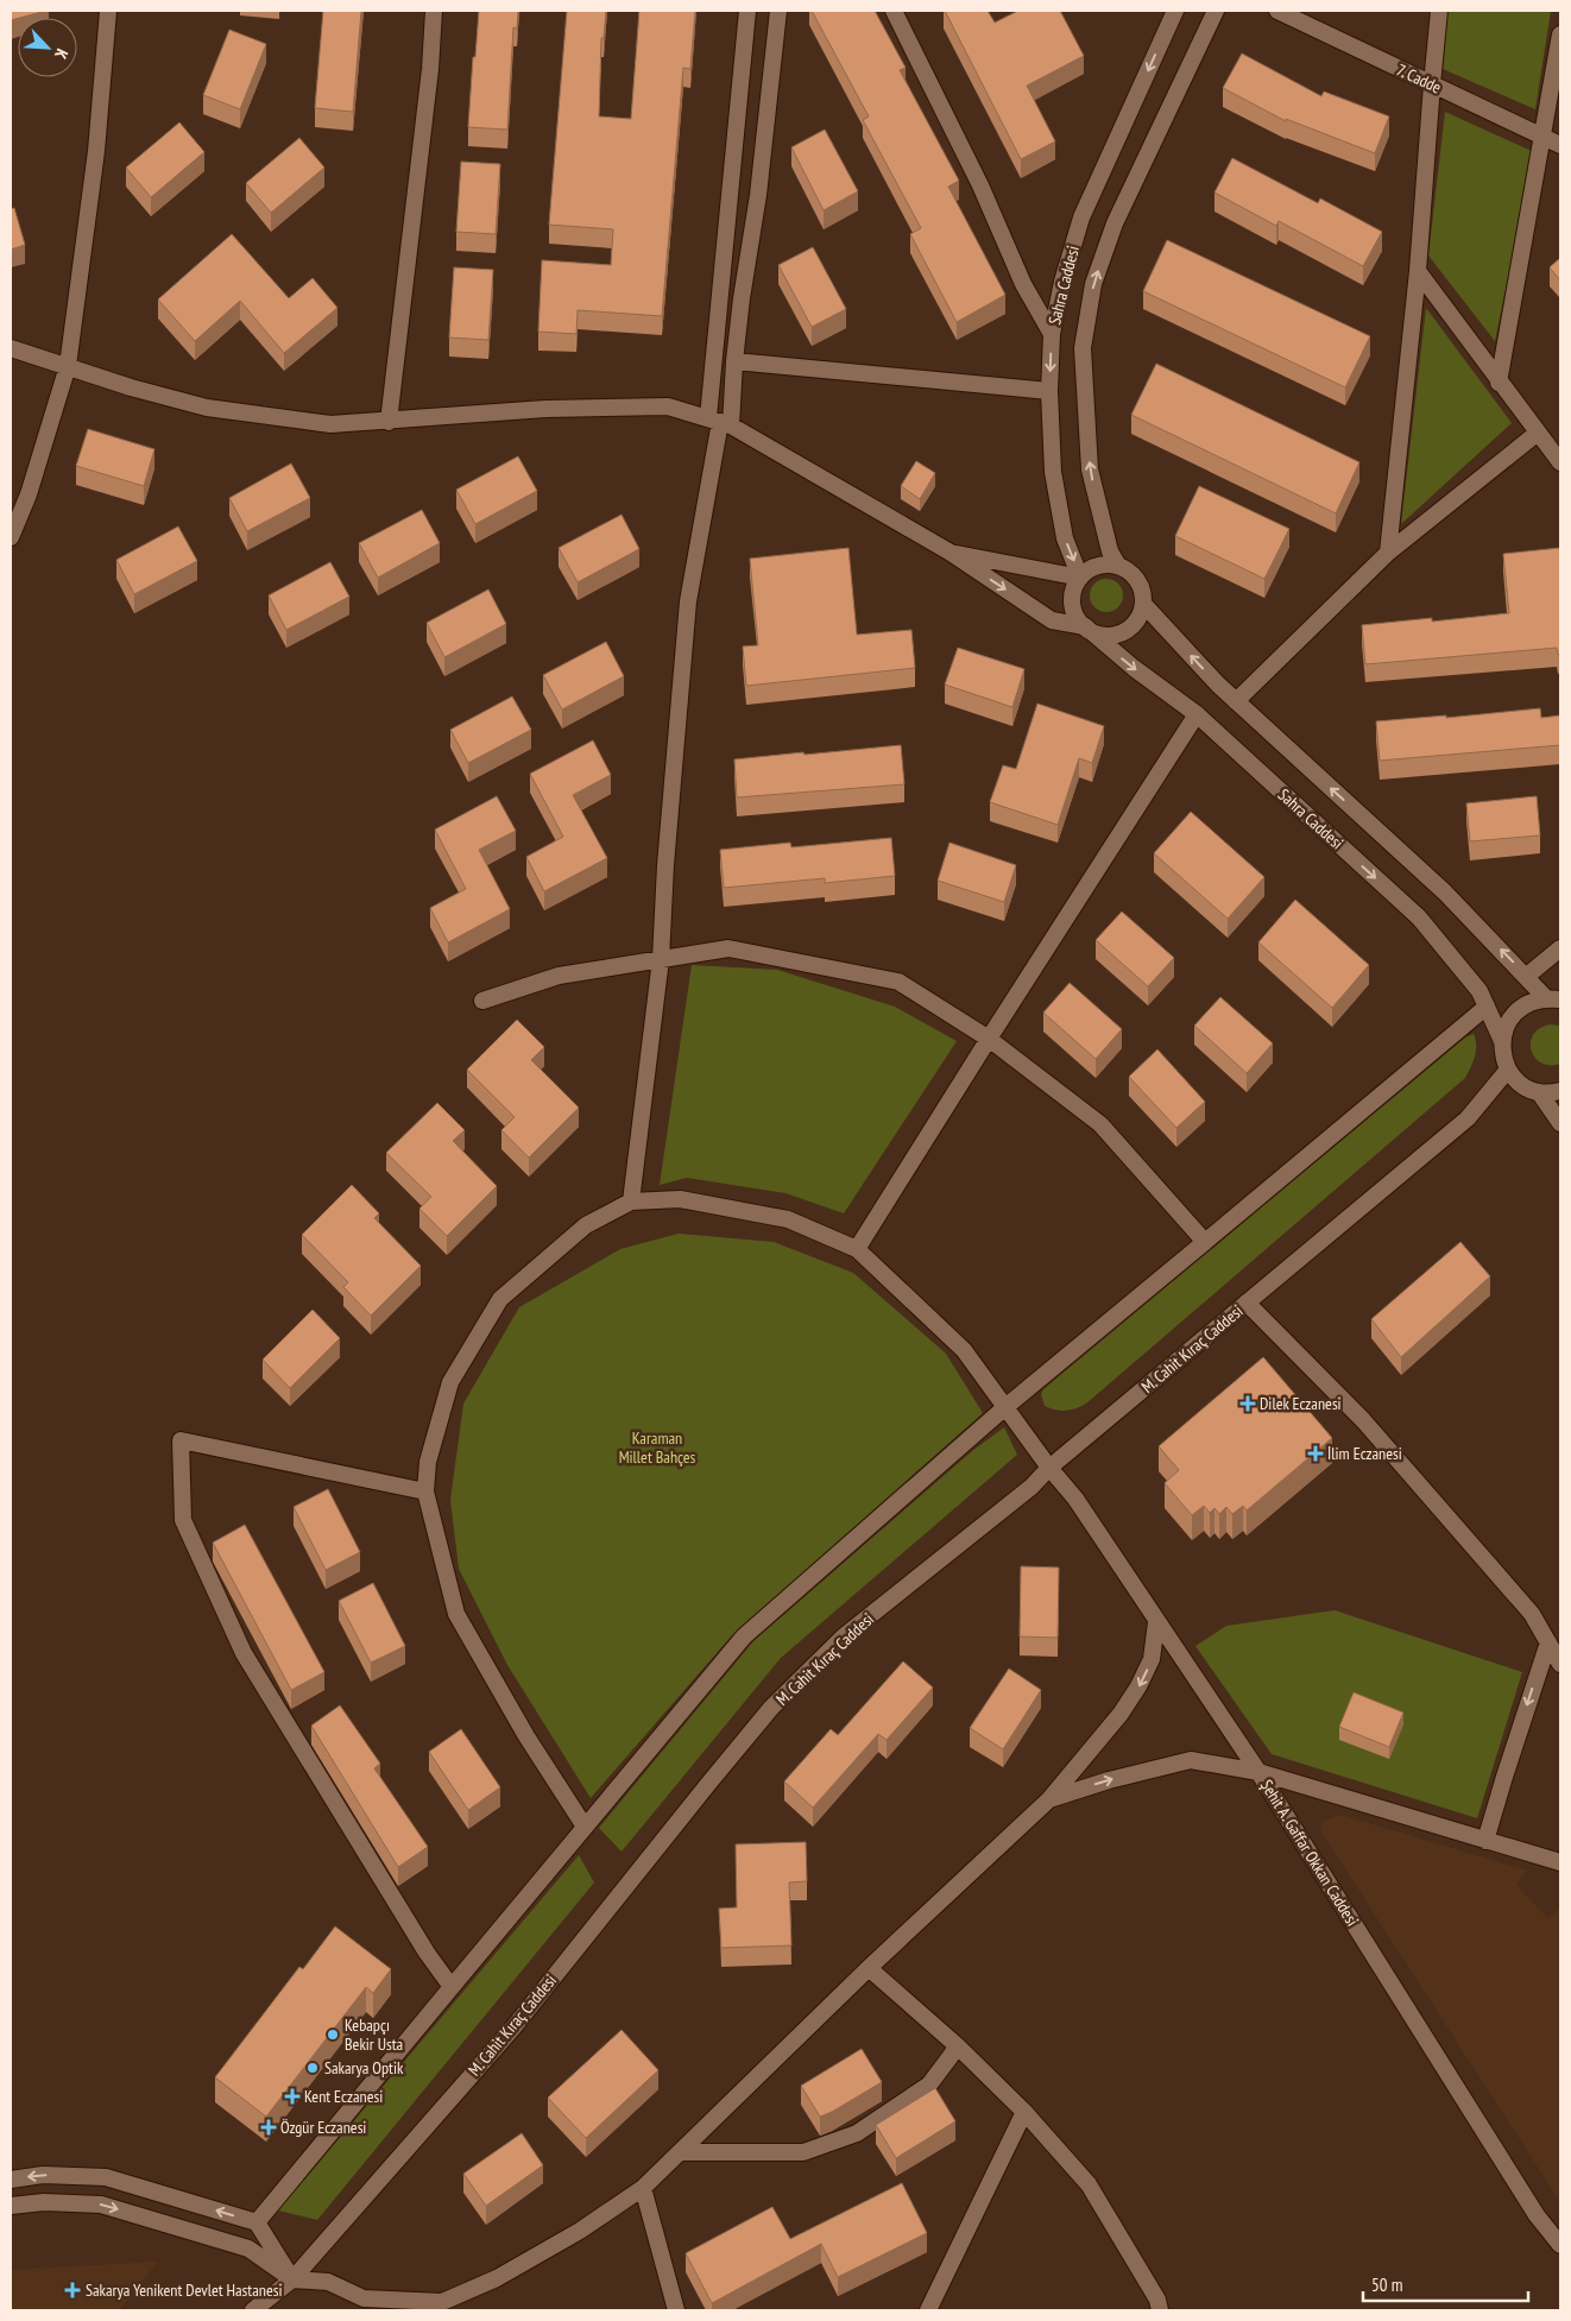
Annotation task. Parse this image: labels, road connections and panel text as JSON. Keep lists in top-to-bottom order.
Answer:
{
  "streets": {
    "street": [
      "7. Cadde",
      "Sahra Caddesi",
      "M. Cahit Kıraç Caddesi",
      "Şehit A. Gaffar Okkan Caddesi"
    ]
  },
  "crossings": [
    ["Sahra Caddesi", "M. Cahit Kıraç Caddesi"],
    ["M. Cahit Kıraç Caddesi", "Şehit A. Gaffar Okkan Caddesi"]
  ],
  "parks": ["Karaman Millet Bahçes"],
  "places": {
    "health": [
      "Dilek Eczanesi",
      "İlim Eczanesi",
      "Kent Eczanesi",
      "Özgür Eczanesi",
      "Sakarya Yenikent Devlet Hastanesi"
    ],
    "other": ["Kebapçı Bekir Usta", "Sakarya Optik"]
  },
  "scale_bar": "50 m",
  "north": "bottom right"
}
